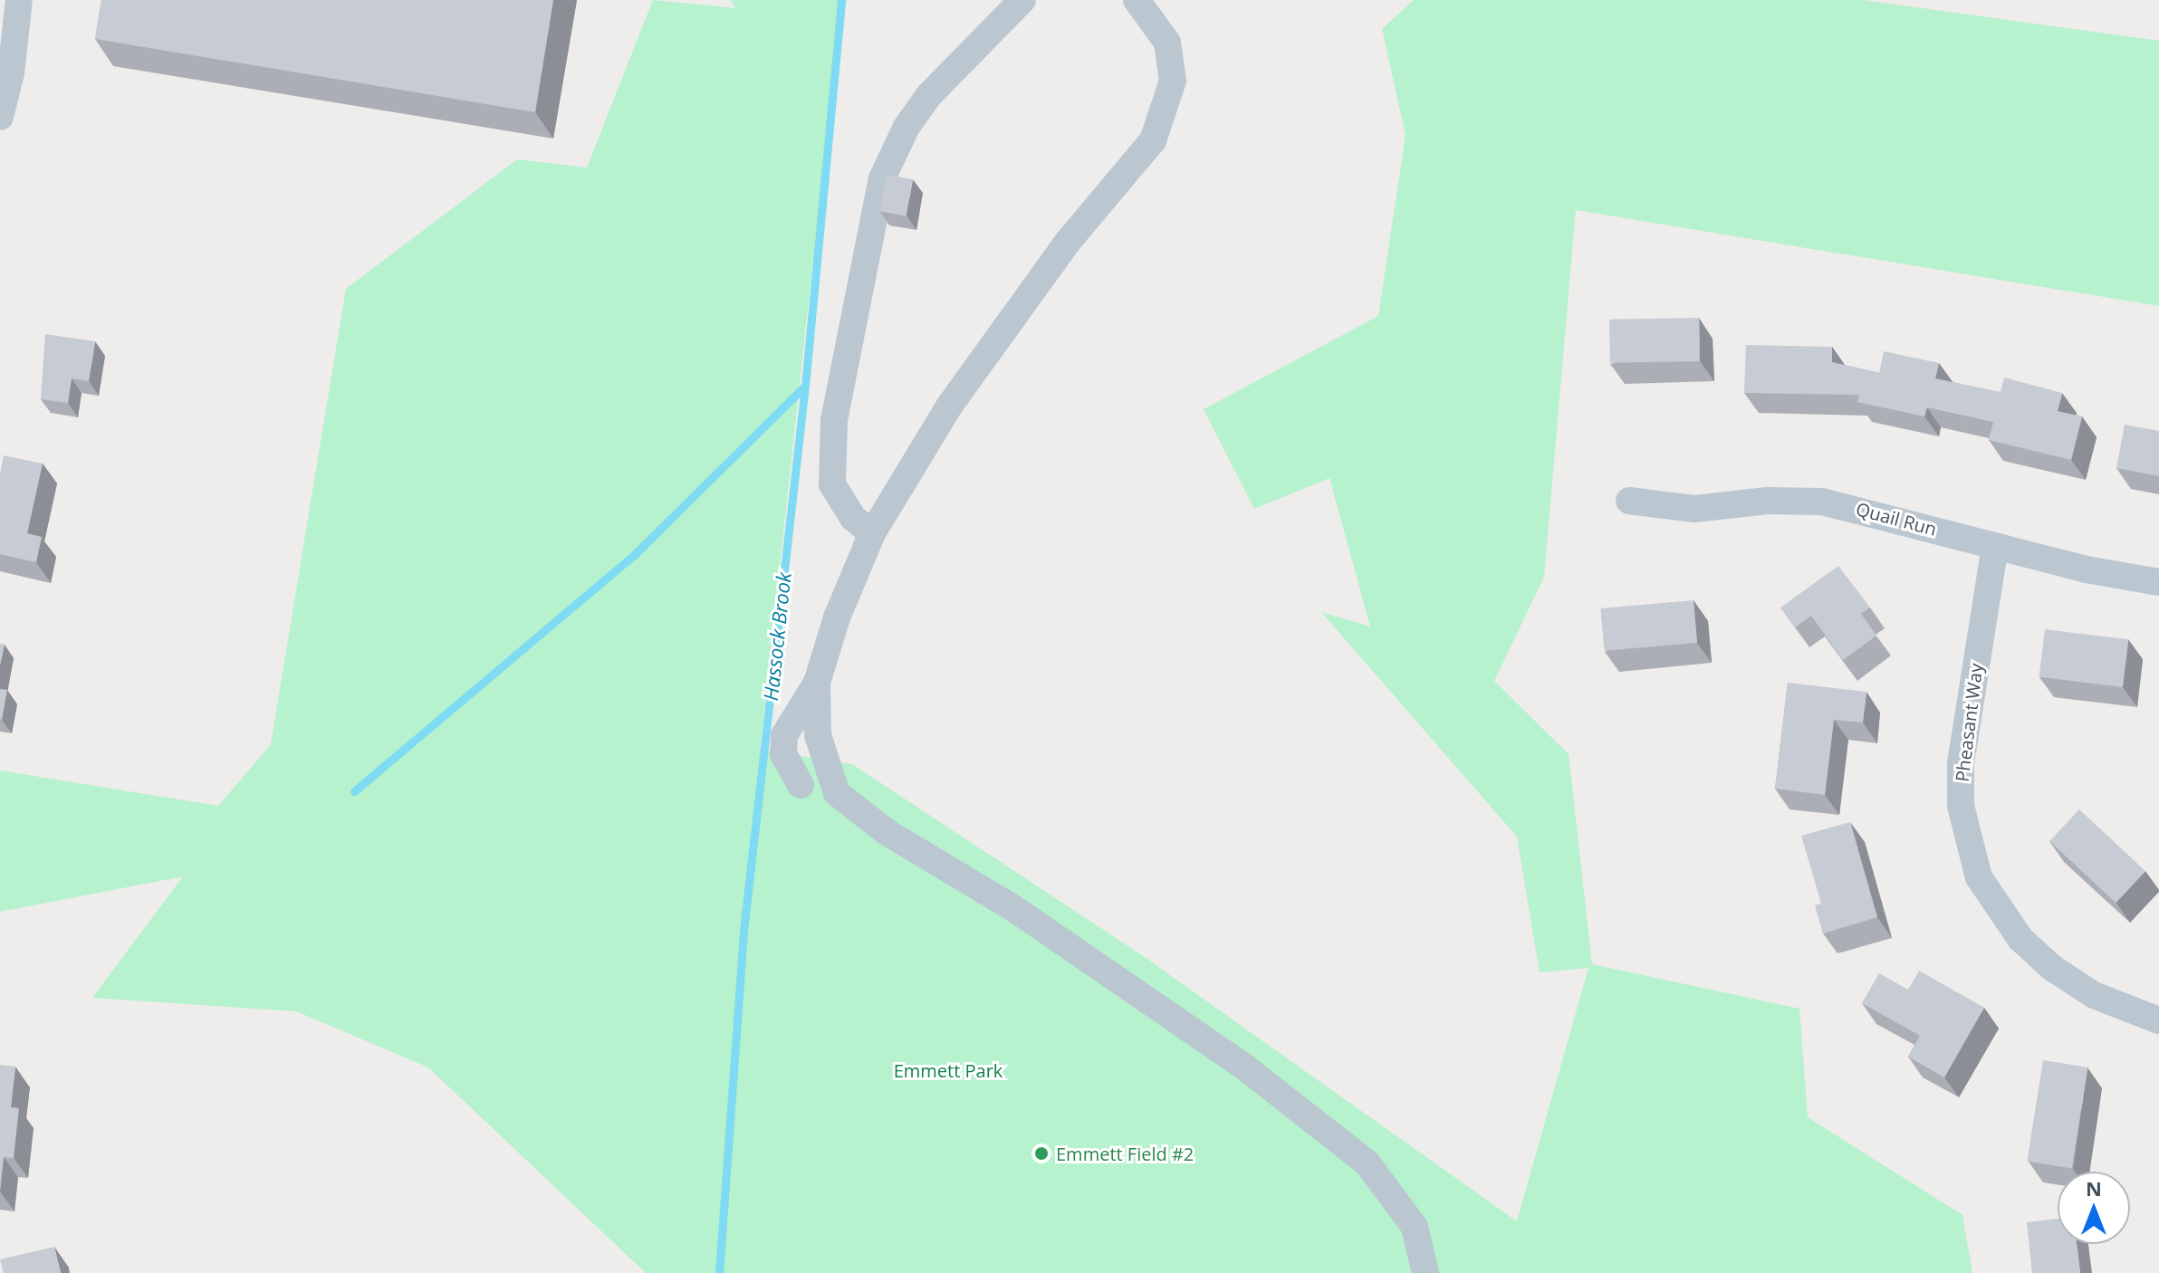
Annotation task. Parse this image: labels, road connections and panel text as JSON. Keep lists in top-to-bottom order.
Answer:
{
  "streets": {
    "street": ["Quail Run", "Pheasant Way"]
  },
  "crossings": [
    ["Quail Run", "Pheasant Way"]
  ],
  "water": ["Hassock Brook"],
  "parks": ["Emmett Park"],
  "places": ["Emmett Field #2"],
  "north": "top"
}
